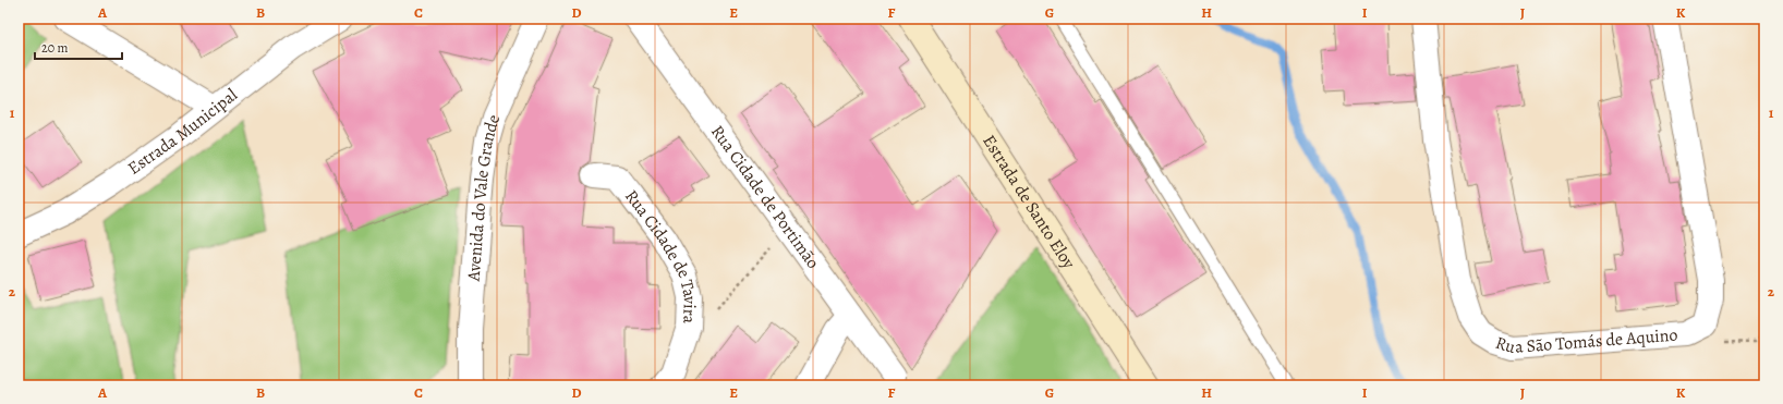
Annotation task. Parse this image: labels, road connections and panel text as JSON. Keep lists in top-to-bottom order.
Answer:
{
  "streets": {
    "main road": ["Estrada de Santo Eloy"],
    "street": [
      "Estrada Municipal",
      "Rua Cidade de Portimão",
      "Avenida do Vale Grande",
      "Rua Cidade de Tavira",
      "Rua São Tomás de Aquino"
    ]
  },
  "scale_bar": "20 m",
  "grid": {
    "columns": [
      "A",
      "B",
      "C",
      "D",
      "E",
      "F",
      "G",
      "H",
      "I",
      "J",
      "K"
    ],
    "rows": ["1", "2"]
  }
}
